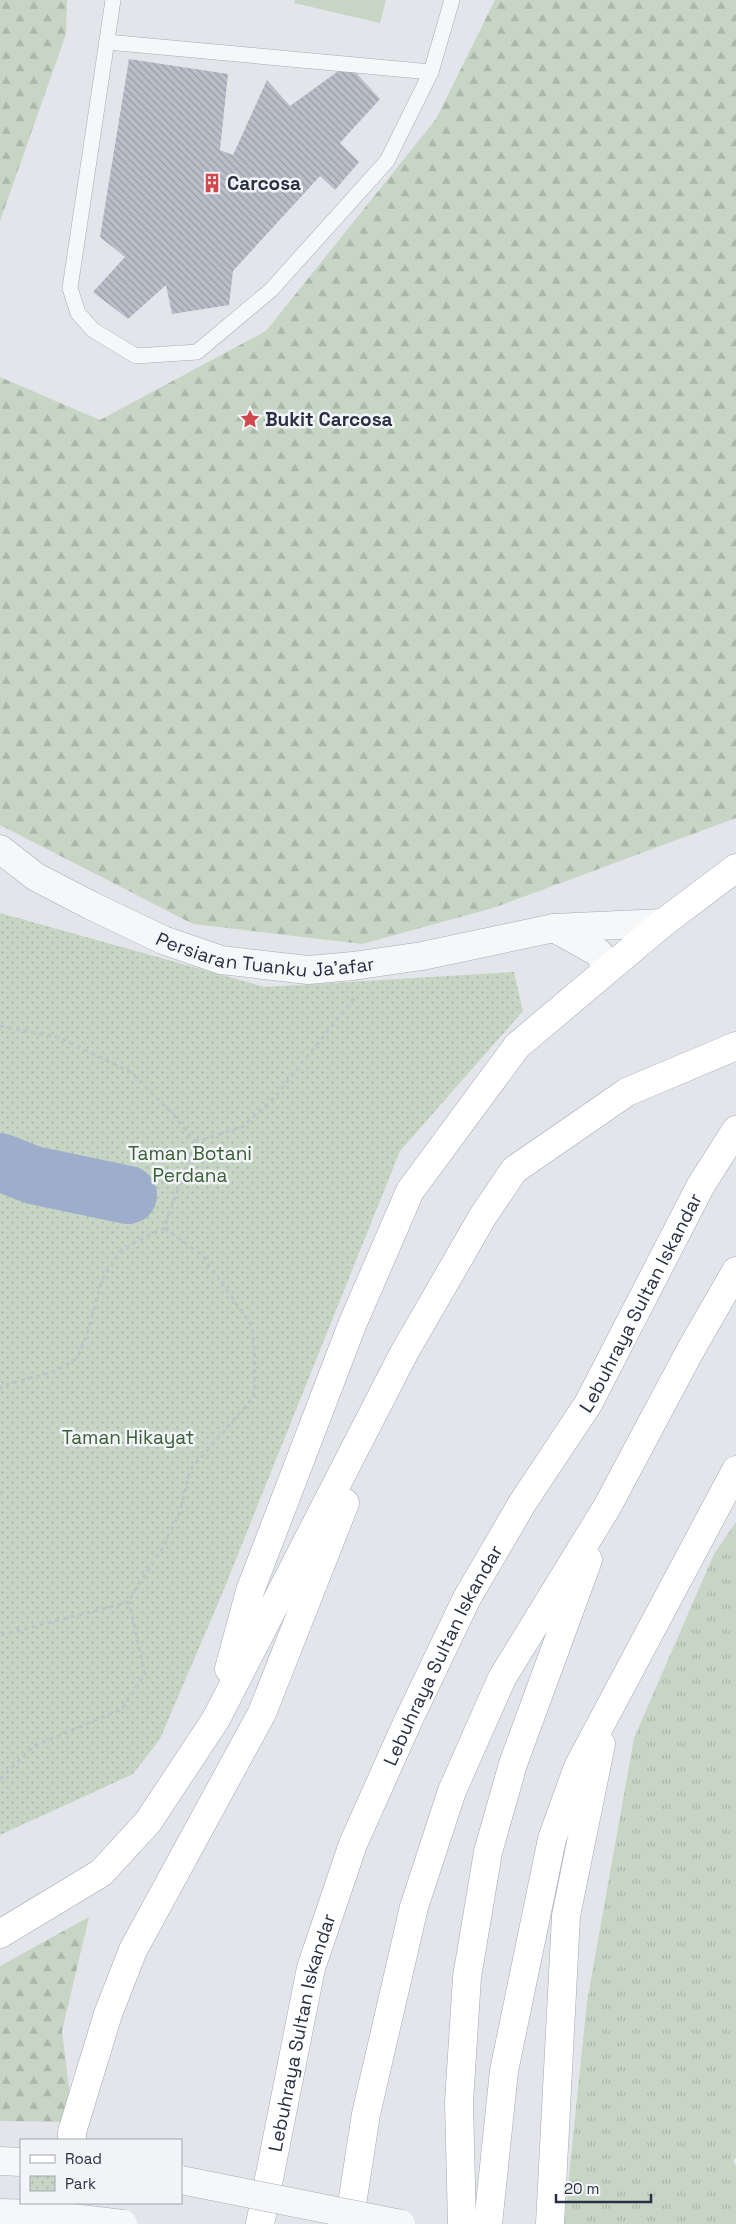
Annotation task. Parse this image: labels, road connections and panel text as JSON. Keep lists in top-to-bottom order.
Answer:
{
  "streets": {
    "main road": ["Lebuhraya Sultan Iskandar"],
    "street": ["Persiaran Tuanku Ja'afar"]
  },
  "parks": ["Taman Botani Perdana", "Taman Hikayat"],
  "places": {
    "building": ["Carcosa"],
    "place": ["Bukit Carcosa"]
  },
  "legend": ["Road", "Park"],
  "scale_bar": "20 m"
}
